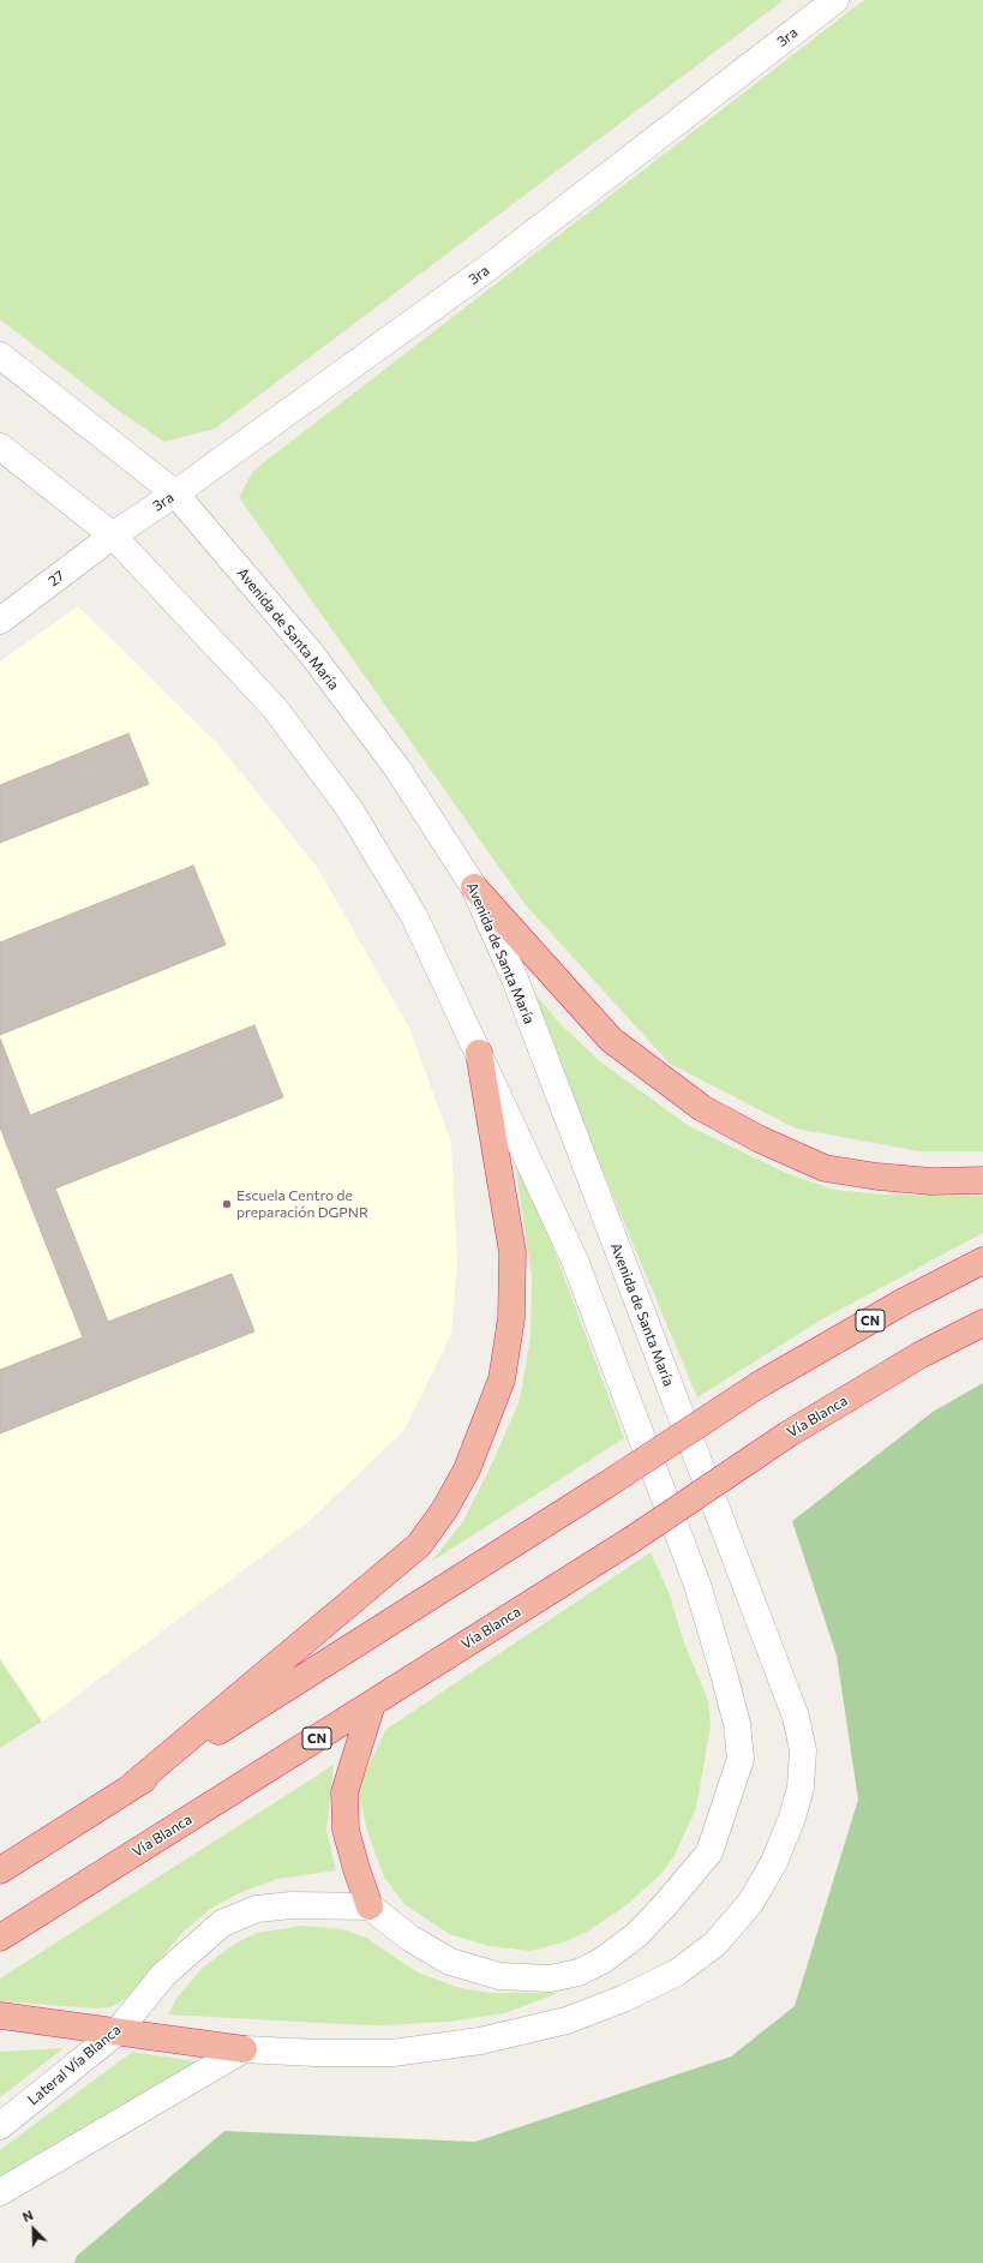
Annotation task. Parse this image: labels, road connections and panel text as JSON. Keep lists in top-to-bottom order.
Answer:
{
  "streets": {
    "highway": ["CN", "Vía Blanca"],
    "street": [
      "3ra",
      "27",
      "Avenida de Santa María",
      "Lateral Vía Blanca"
    ]
  },
  "crossings": [
    ["3ra", "27"],
    ["3ra", "Avenida de Santa María"]
  ],
  "places": ["Escuela Centro de preparación DGPNR"],
  "north": "top left"
}
